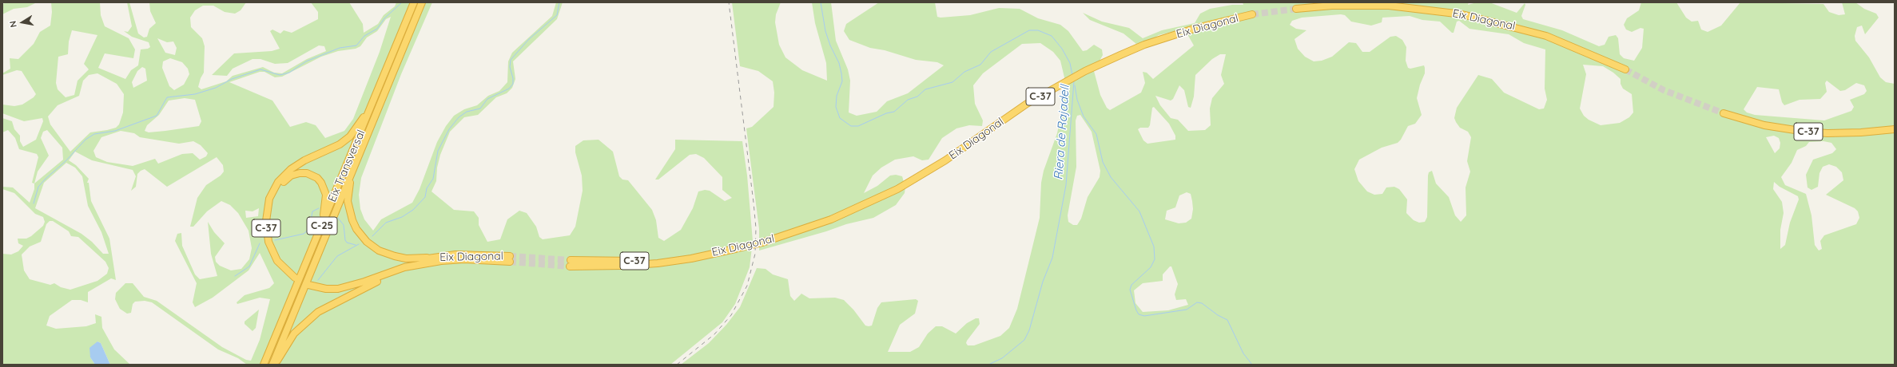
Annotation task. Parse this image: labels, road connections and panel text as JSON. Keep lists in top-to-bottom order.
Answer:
{
  "streets": {
    "highway": [
      "Eix Diagonal",
      "C-37",
      "Eix Transversal",
      "C-25"
    ]
  },
  "crossings": [
    ["C-37", "Eix Transversal"]
  ],
  "water": ["Riera de Rajadell"],
  "north": "left"
}
